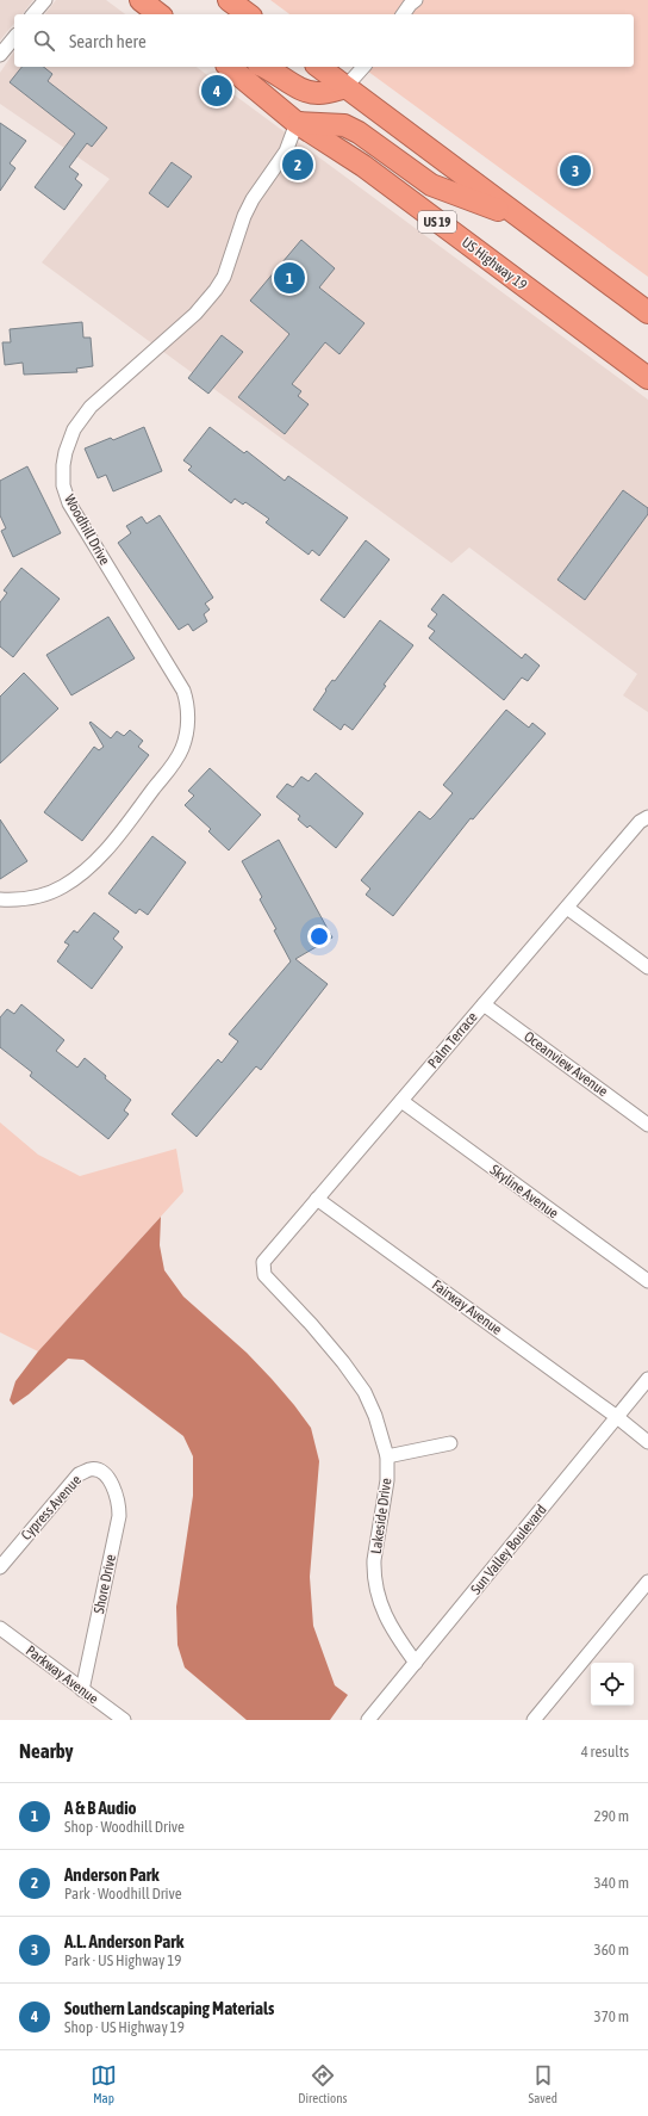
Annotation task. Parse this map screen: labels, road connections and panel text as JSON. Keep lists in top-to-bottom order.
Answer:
{
  "streets": {
    "highway": ["US 19", "US Highway 19"],
    "street": [
      "Woodhill Drive",
      "Palm Terrace",
      "Oceanview Avenue",
      "Skyline Avenue",
      "Fairway Avenue",
      "Cypress Avenue",
      "Lakeside Drive",
      "Sun Valley Boulevard",
      "Shore Drive",
      "Parkway Avenue"
    ]
  },
  "crossings": [
    ["US Highway 19", "Woodhill Drive"],
    ["Palm Terrace", "Oceanview Avenue"],
    ["Palm Terrace", "Skyline Avenue"],
    ["Palm Terrace", "Fairway Avenue"],
    ["Palm Terrace", "Lakeside Drive"],
    ["Fairway Avenue", "Sun Valley Boulevard"],
    ["Cypress Avenue", "Shore Drive"],
    ["Lakeside Drive", "Sun Valley Boulevard"],
    ["Shore Drive", "Parkway Avenue"]
  ],
  "page": {
    "search": "Search here",
    "pins": [
      "4",
      "2",
      "3",
      "1"
    ],
    "heading": ["Nearby", "4 results"],
    "list": [
      {
        "mark": "1",
        "name": "A & B Audio",
        "note": "Shop · Woodhill Drive",
        "value": "290 m"
      },
      {
        "mark": "2",
        "name": "Anderson Park",
        "note": "Park · Woodhill Drive",
        "value": "340 m"
      },
      {
        "mark": "3",
        "name": "A.L. Anderson Park",
        "note": "Park · US Highway 19",
        "value": "360 m"
      },
      {
        "mark": "4",
        "name": "Southern Landscaping Materials",
        "note": "Shop · US Highway 19",
        "value": "370 m"
      }
    ],
    "nav": ["Map", "Directions", "Saved"]
  }
}
